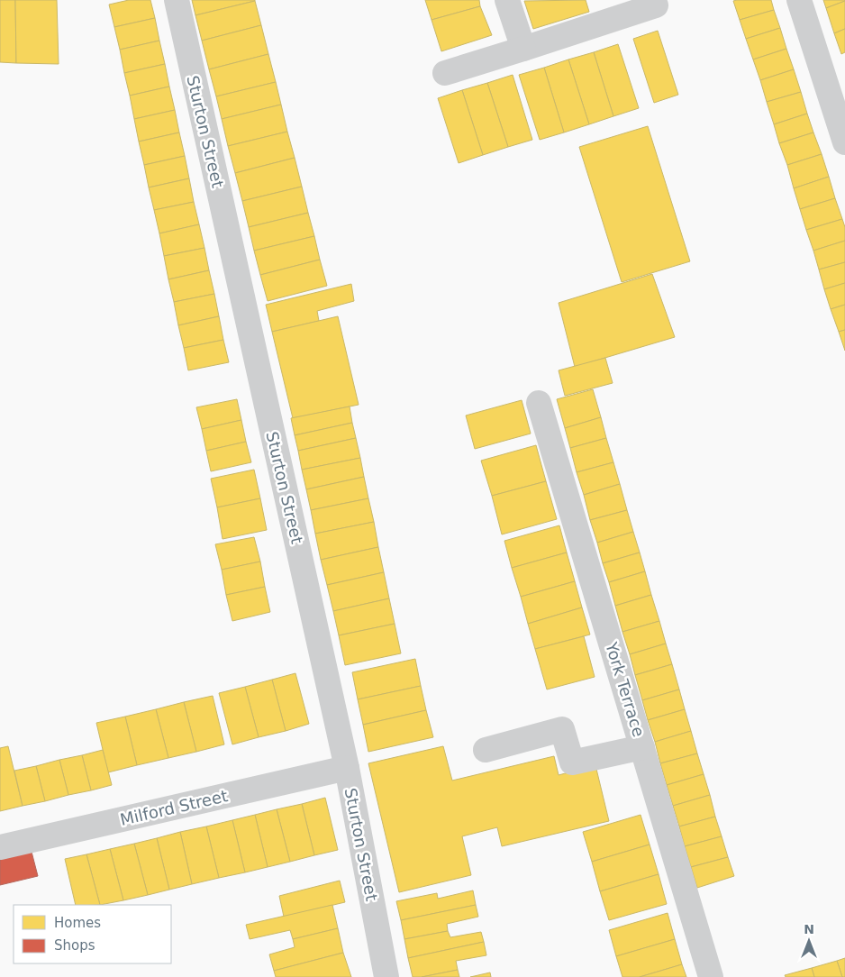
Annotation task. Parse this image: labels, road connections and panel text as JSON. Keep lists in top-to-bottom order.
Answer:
{
  "streets": {
    "street": ["Sturton Street", "York Terrace", "Milford Street"]
  },
  "crossings": [
    ["Sturton Street", "Milford Street"]
  ],
  "legend": ["Homes", "Shops"],
  "north": "top"
}
